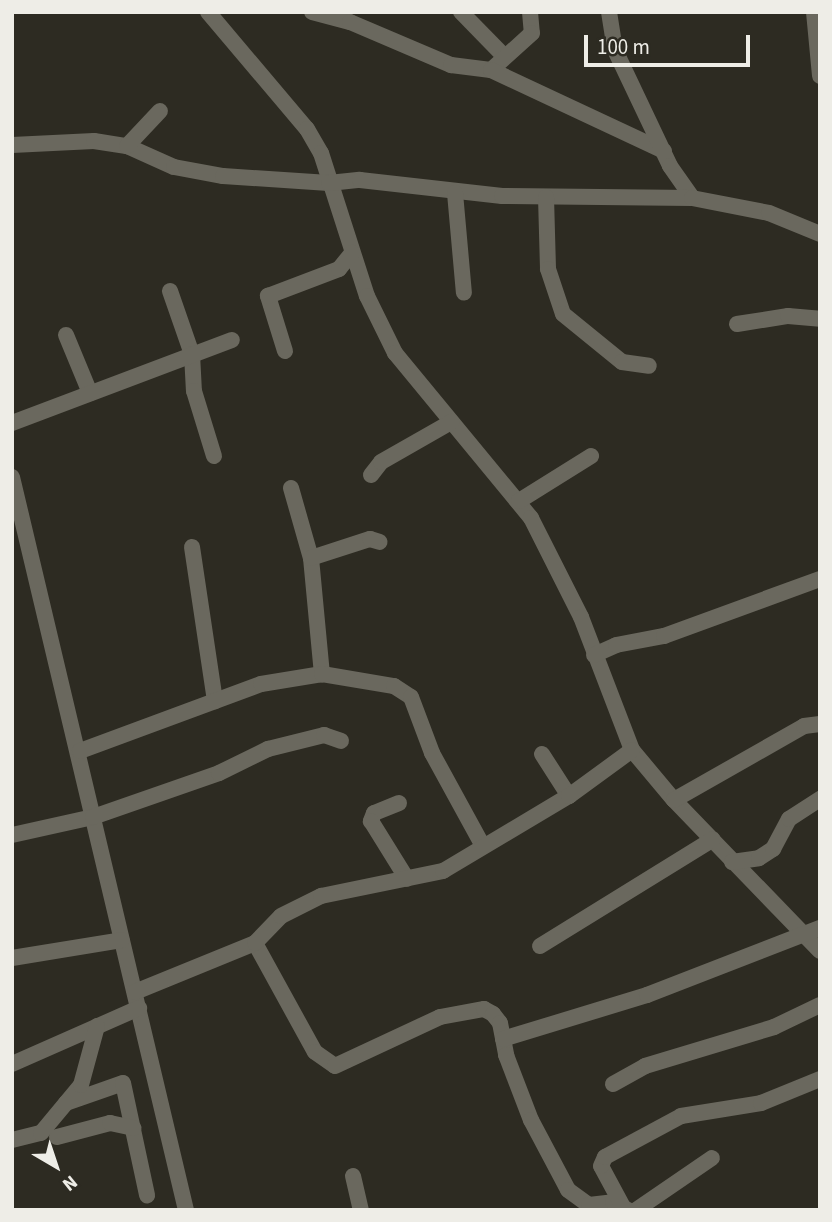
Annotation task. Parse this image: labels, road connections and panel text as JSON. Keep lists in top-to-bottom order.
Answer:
{
  "scale_bar": "100 m",
  "north": "bottom right"
}
